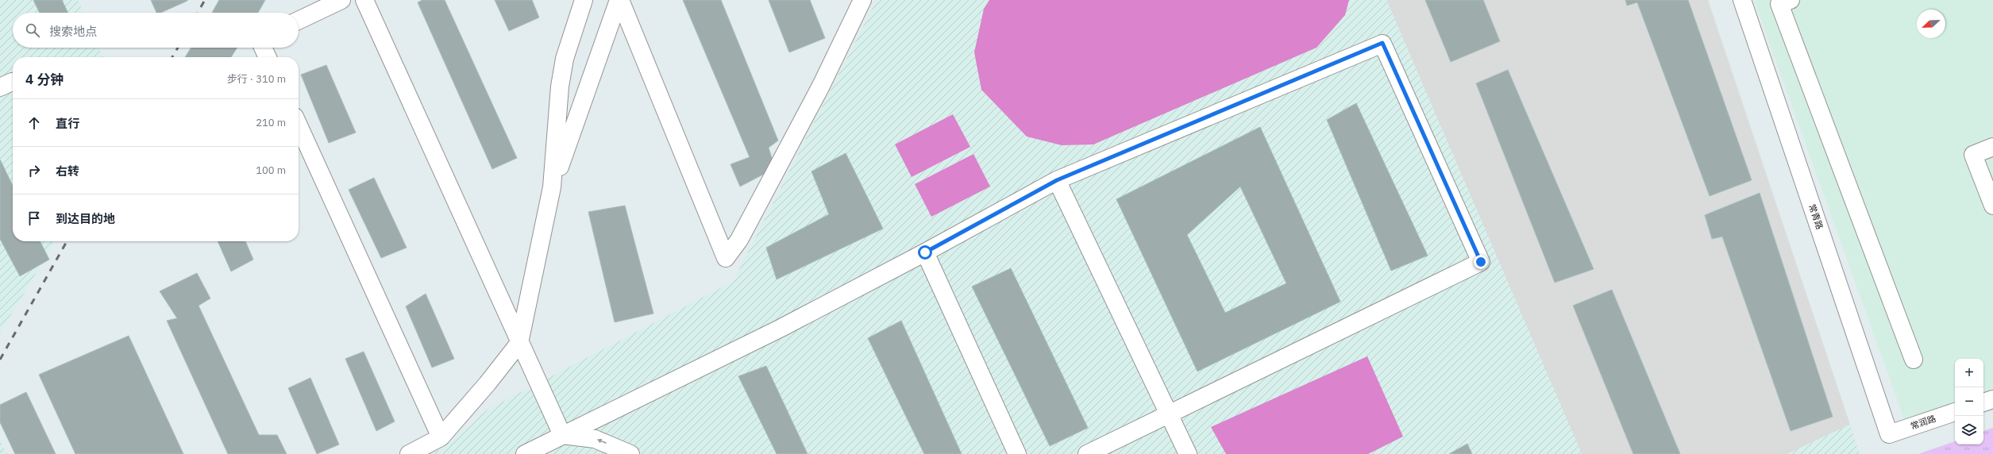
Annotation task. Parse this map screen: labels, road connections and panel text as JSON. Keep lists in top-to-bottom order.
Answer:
{
  "streets": {
    "street": ["常青路", "常润路"]
  },
  "crossings": [
    ["常青路", "常润路"]
  ],
  "north": "bottom left",
  "page": {
    "search": "搜索地点",
    "heading": ["4 分钟", "步行 · 310 m"],
    "list": [
      ["直行", "210 m"],
      ["右转", "100 m"],
      "到达目的地"
    ],
    "map_buttons": ["+", "−"]
  }
}
